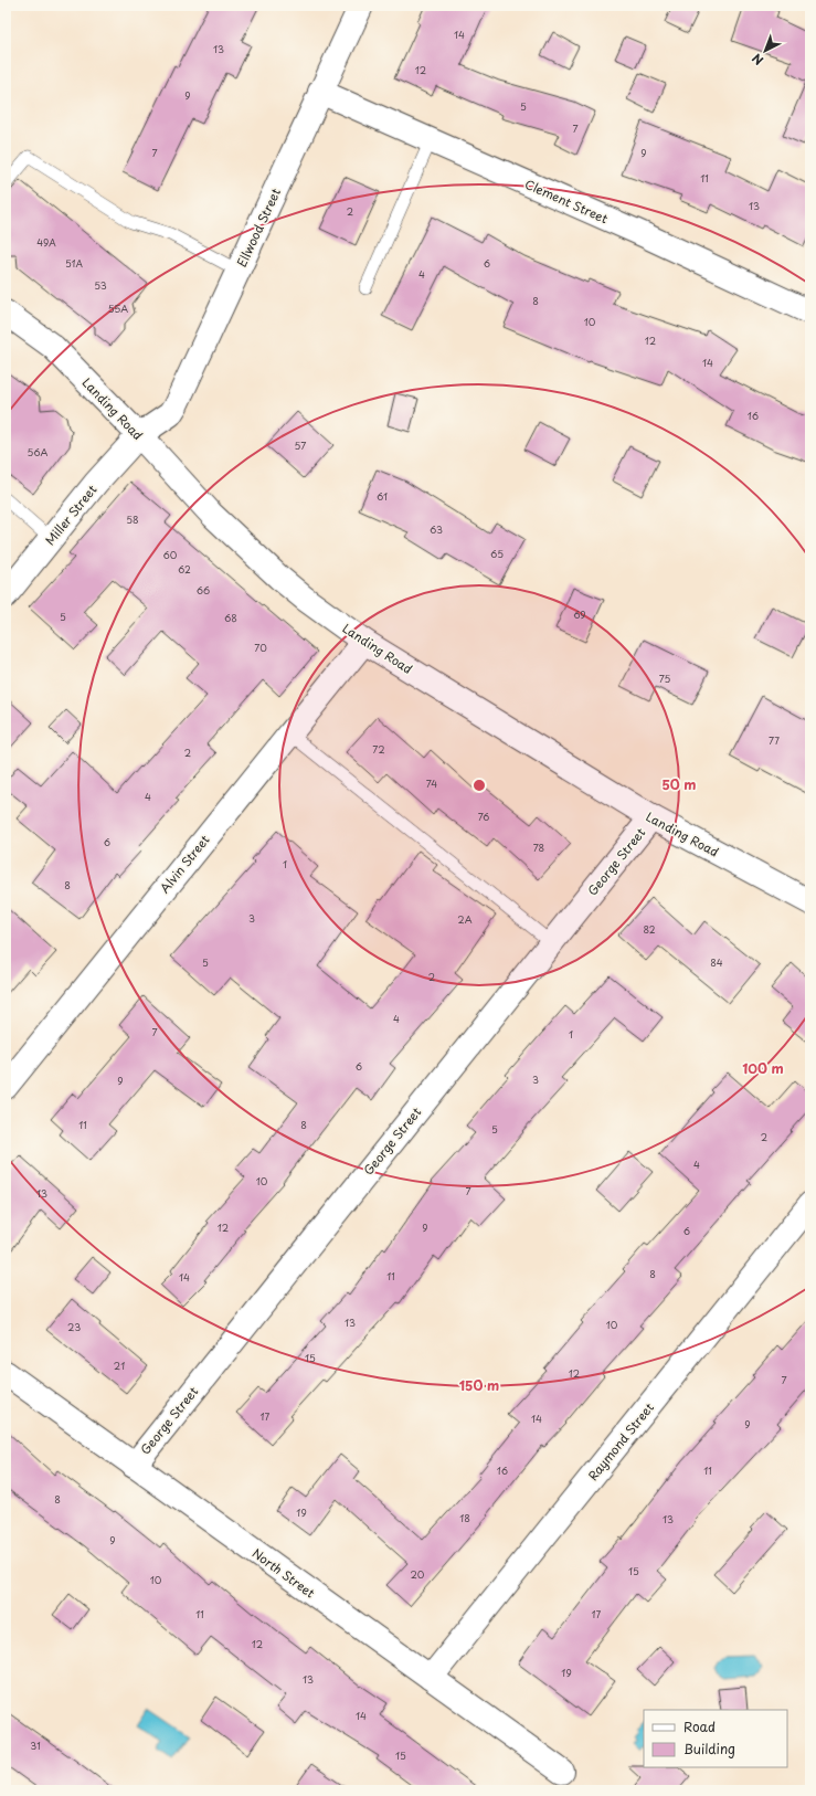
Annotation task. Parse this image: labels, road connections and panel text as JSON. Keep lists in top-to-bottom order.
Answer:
{
  "streets": {
    "street": [
      "Clement Street",
      "Ellwood Street",
      "Landing Road",
      "Miller Street",
      "George Street",
      "Alvin Street",
      "Raymond Street",
      "North Street"
    ]
  },
  "crossings": [
    ["Clement Street", "Ellwood Street"],
    ["Ellwood Street", "Landing Road"],
    ["Ellwood Street", "Miller Street"],
    ["Landing Road", "Miller Street"],
    ["Landing Road", "George Street"],
    ["Landing Road", "Alvin Street"],
    ["George Street", "North Street"],
    ["Raymond Street", "North Street"]
  ],
  "house_numbers": [
    "14",
    "13",
    "12",
    "9",
    "5",
    "7",
    "7",
    "9",
    "11",
    "13",
    "2",
    "49A",
    "51A",
    "6",
    "4",
    "53",
    "8",
    "55A",
    "10",
    "12",
    "14",
    "16",
    "57",
    "56A",
    "61",
    "58",
    "63",
    "65",
    "60",
    "62",
    "66",
    "69",
    "5",
    "68",
    "70",
    "75",
    "77",
    "72",
    "2",
    "74",
    "4",
    "76",
    "6",
    "78",
    "1",
    "8",
    "3",
    "2A",
    "82",
    "5",
    "84",
    "2",
    "4",
    "7",
    "1",
    "6",
    "3",
    "9",
    "11",
    "8",
    "5",
    "2",
    "4",
    "10",
    "7",
    "13",
    "12",
    "9",
    "6",
    "8",
    "11",
    "14",
    "13",
    "10",
    "23",
    "15",
    "21",
    "12",
    "7",
    "17",
    "14",
    "9",
    "16",
    "11",
    "8",
    "19",
    "18",
    "13",
    "9",
    "15",
    "20",
    "10",
    "11",
    "17",
    "12",
    "19",
    "13",
    "14",
    "31",
    "15"
  ],
  "legend": ["Road", "Building"],
  "north": "bottom left",
  "rings": ["50 m", "100 m", "150 m"]
}
